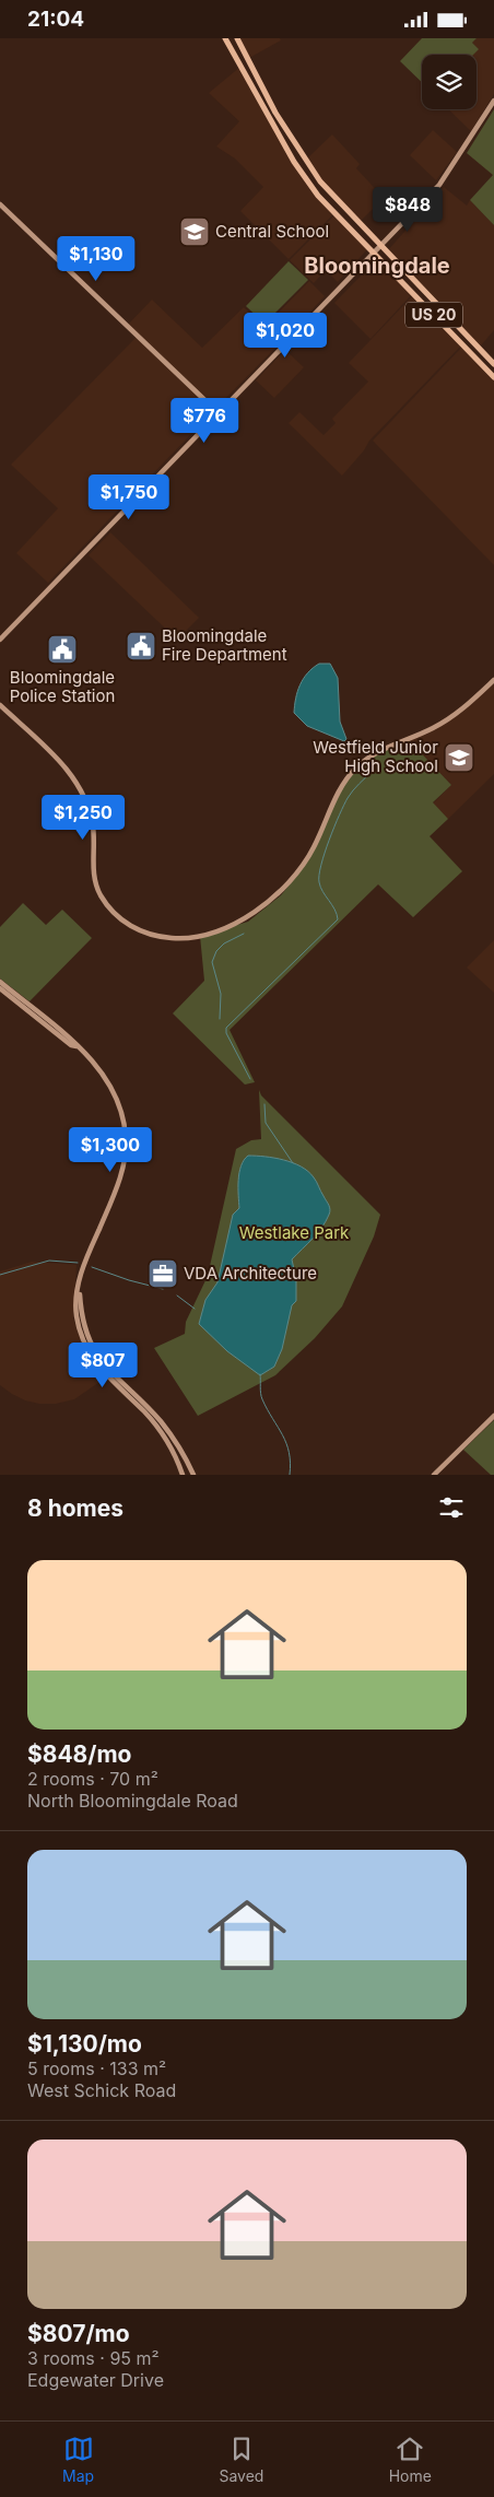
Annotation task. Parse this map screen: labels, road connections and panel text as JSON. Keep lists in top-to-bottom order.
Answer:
{
  "streets": {
    "main road": ["US 20"]
  },
  "districts": ["Bloomingdale"],
  "parks": ["Westlake Park"],
  "places": {
    "school or university": ["Central School", "Westfield Junior High School"],
    "public building": ["Bloomingdale Fire Department", "Bloomingdale Police Station"],
    "office": ["VDA Architecture"]
  },
  "page": {
    "status": "21:04",
    "price": [
      "$848",
      "$1,130",
      "$1,020",
      "$776",
      "$1,750",
      "$1,250",
      "$1,300",
      "$807"
    ],
    "heading": "8 homes",
    "list": [
      {
        "name": "$848/mo",
        "note": "2 rooms · 70 m² · North Bloomingdale Road"
      },
      {
        "name": "$1,130/mo",
        "note": "5 rooms · 133 m² · West Schick Road"
      },
      {
        "name": "$807/mo",
        "note": "3 rooms · 95 m² · Edgewater Drive"
      }
    ],
    "tabs": ["Map", "Saved", "Home"]
  }
}
